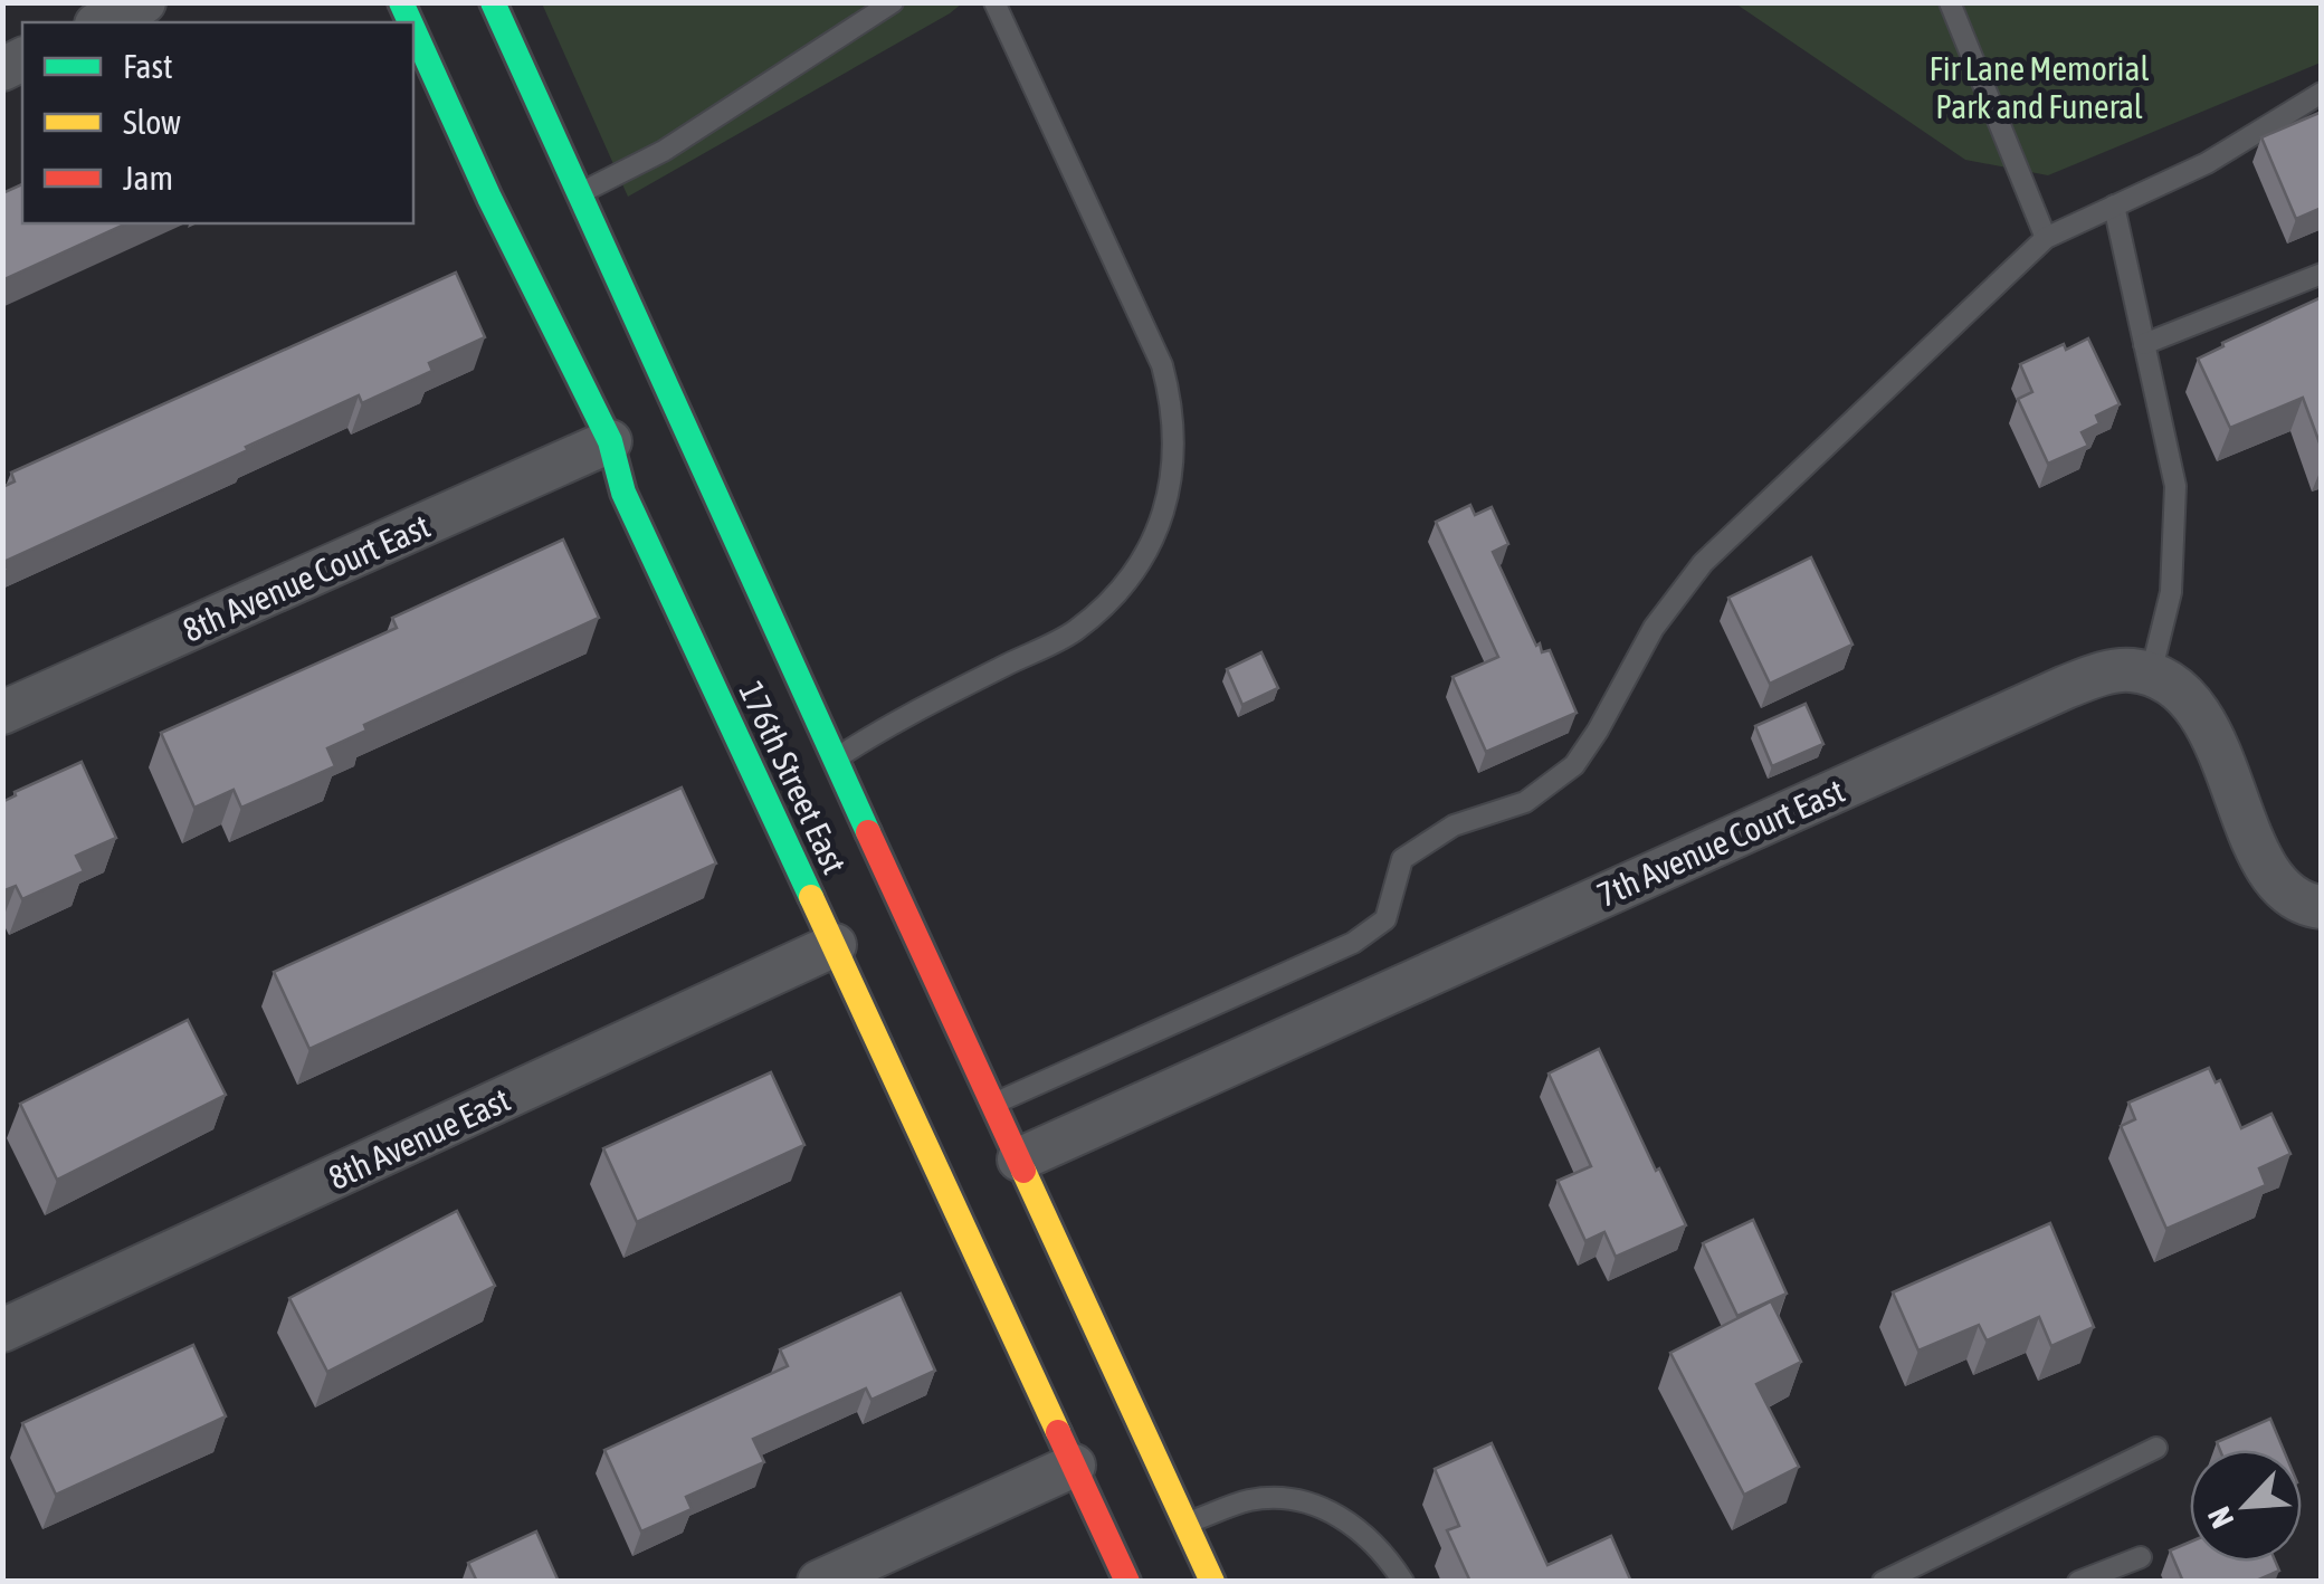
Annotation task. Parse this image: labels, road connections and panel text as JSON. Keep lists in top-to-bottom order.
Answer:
{
  "streets": {
    "main road": ["176th Street East"],
    "street": ["8th Avenue Court East", "7th Avenue Court East", "8th Avenue East"]
  },
  "crossings": [
    ["8th Avenue Court East", "176th Street East"],
    ["176th Street East", "7th Avenue Court East"],
    ["176th Street East", "8th Avenue East"]
  ],
  "parks": ["Fir Lane Memorial Park and Funeral"],
  "legend": ["Fast", "Slow", "Jam"],
  "north": "bottom left"
}
